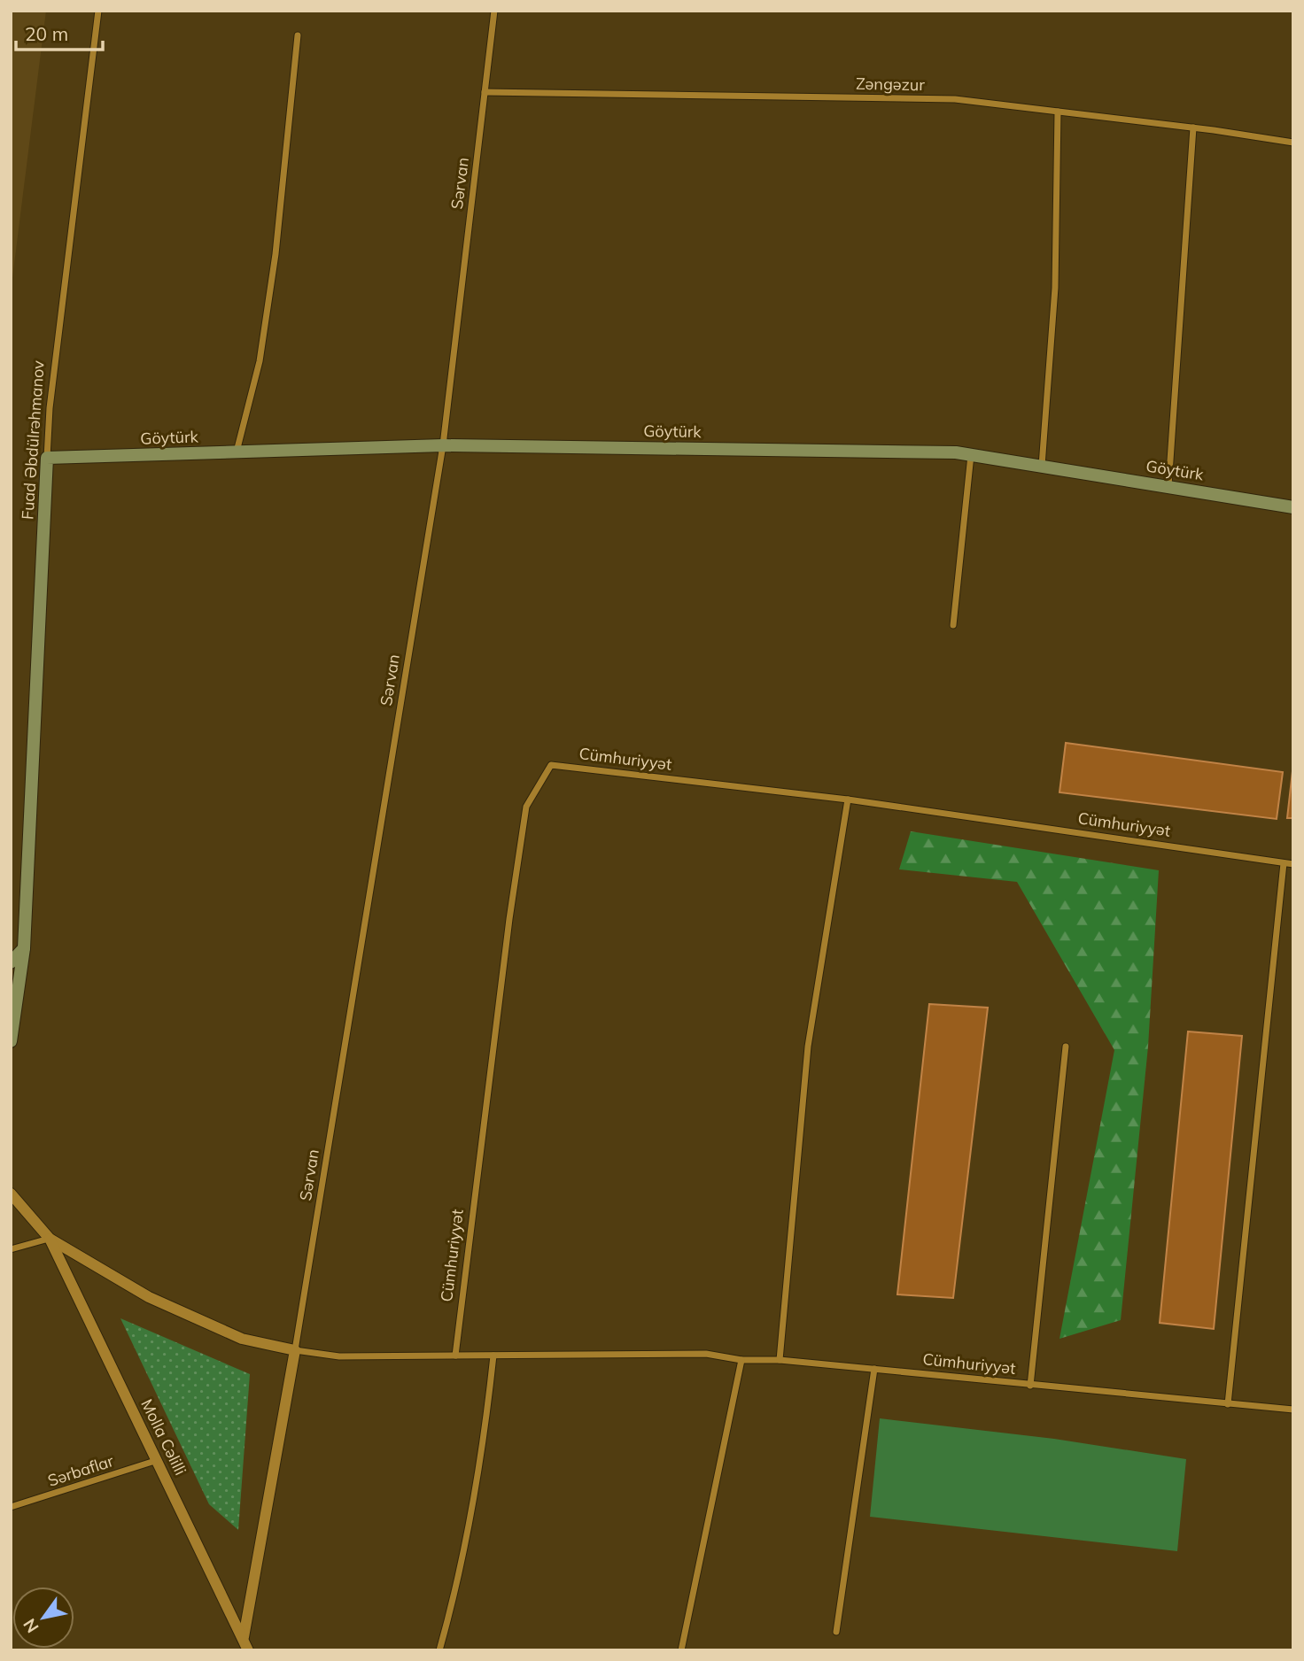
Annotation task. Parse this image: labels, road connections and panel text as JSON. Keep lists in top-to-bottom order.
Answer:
{
  "streets": {
    "main road": ["Göytürk", "Fuad Əbdülrəhmanov"],
    "street": [
      "Zəngəzur",
      "Sərvan",
      "Cümhuriyyət",
      "Molla Cəlilli",
      "Sərbaflar"
    ]
  },
  "crossings": [
    ["Zəngəzur", "Sərvan"],
    ["Sərvan", "Göytürk"],
    ["Sərvan", "Cümhuriyyət"],
    ["Göytürk", "Fuad Əbdülrəhmanov"],
    ["Cümhuriyyət", "Molla Cəlilli"],
    ["Molla Cəlilli", "Sərbaflar"]
  ],
  "scale_bar": "20 m",
  "north": "bottom left"
}
